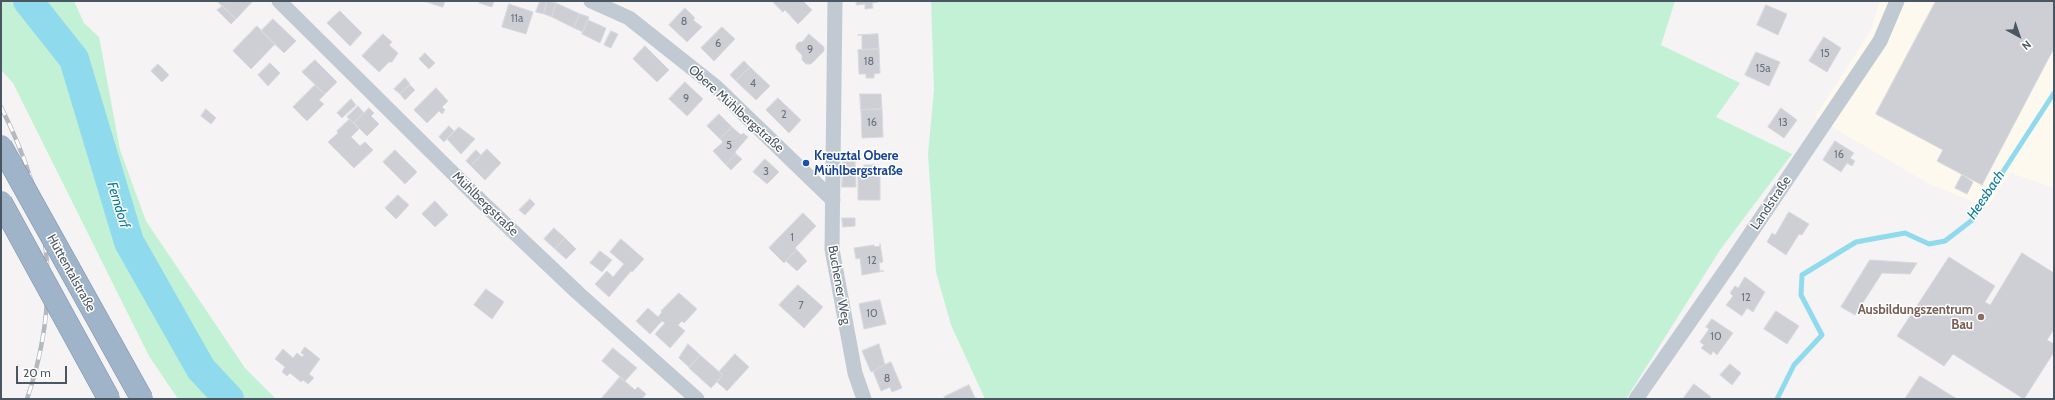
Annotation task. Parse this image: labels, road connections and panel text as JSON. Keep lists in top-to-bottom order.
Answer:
{
  "streets": {
    "highway": ["Hüttentalstraße"],
    "street": [
      "Obere Mühlbergstraße",
      "Landstraße",
      "Mühlbergstraße",
      "Buchener Weg"
    ]
  },
  "crossings": [
    ["Obere Mühlbergstraße", "Buchener Weg"]
  ],
  "water": ["Heesbach", "Ferndorf"],
  "places": ["Kreuztal Obere Mühlbergstraße", "Ausbildungszentrum Bau"],
  "house_numbers": [
    "11a",
    "8",
    "6",
    "9",
    "15",
    "18",
    "15a",
    "4",
    "9",
    "2",
    "16",
    "13",
    "5",
    "16",
    "3",
    "1",
    "12",
    "12",
    "7",
    "10",
    "10",
    "8"
  ],
  "scale_bar": "20 m",
  "north": "bottom right"
}
